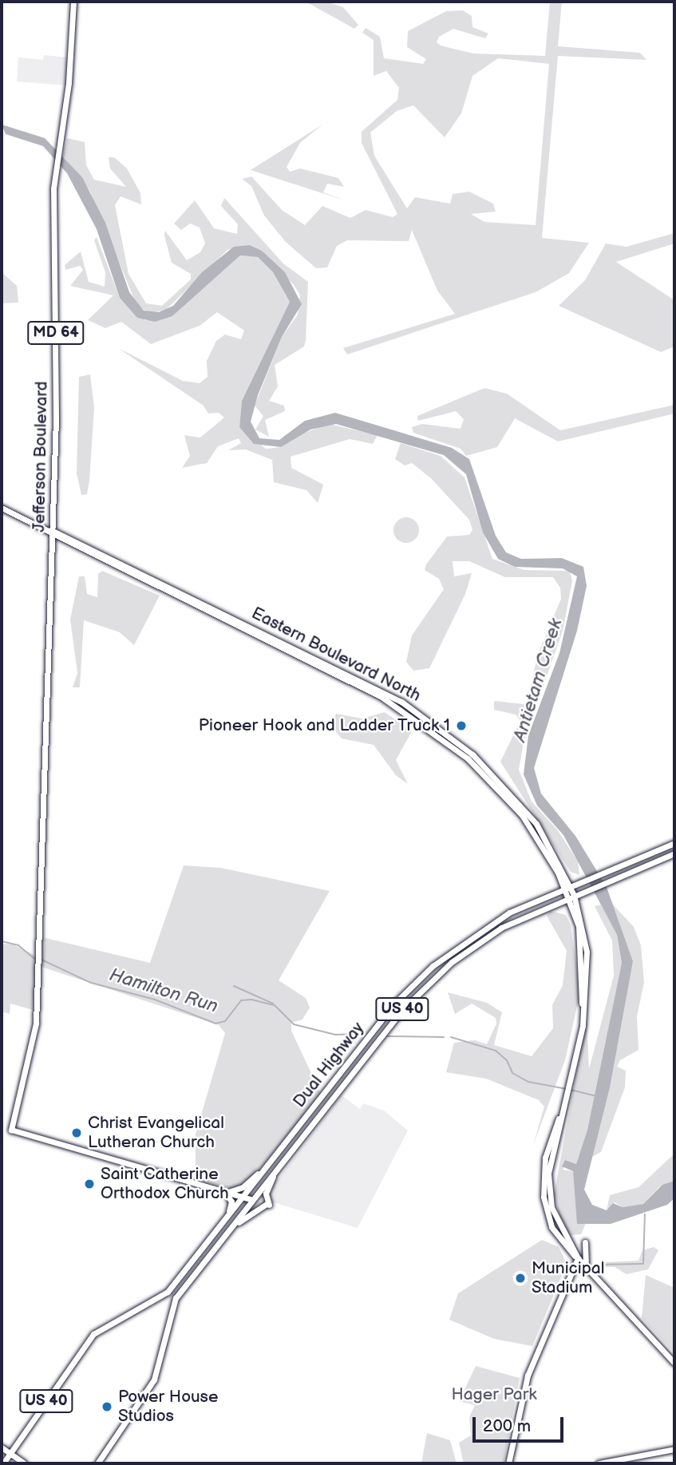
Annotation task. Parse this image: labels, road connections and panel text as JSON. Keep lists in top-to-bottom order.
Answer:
{
  "streets": {
    "main road": [
      "MD 64",
      "Jefferson Boulevard",
      "Eastern Boulevard North",
      "US 40",
      "Dual Highway"
    ]
  },
  "crossings": [
    ["MD 64", "Jefferson Boulevard"],
    ["MD 64", "Dual Highway"],
    ["Jefferson Boulevard", "Eastern Boulevard North"],
    ["Eastern Boulevard North", "Dual Highway"],
    ["US 40", "Dual Highway"]
  ],
  "water": ["Antietam Creek", "Hamilton Run"],
  "parks": ["Hager Park"],
  "places": [
    "Pioneer Hook and Ladder Truck 1",
    "Christ Evangelical Lutheran Church",
    "Saint Catherine Orthodox Church",
    "Municipal Stadium",
    "Power House Studios"
  ],
  "scale_bar": "200 m"
}
